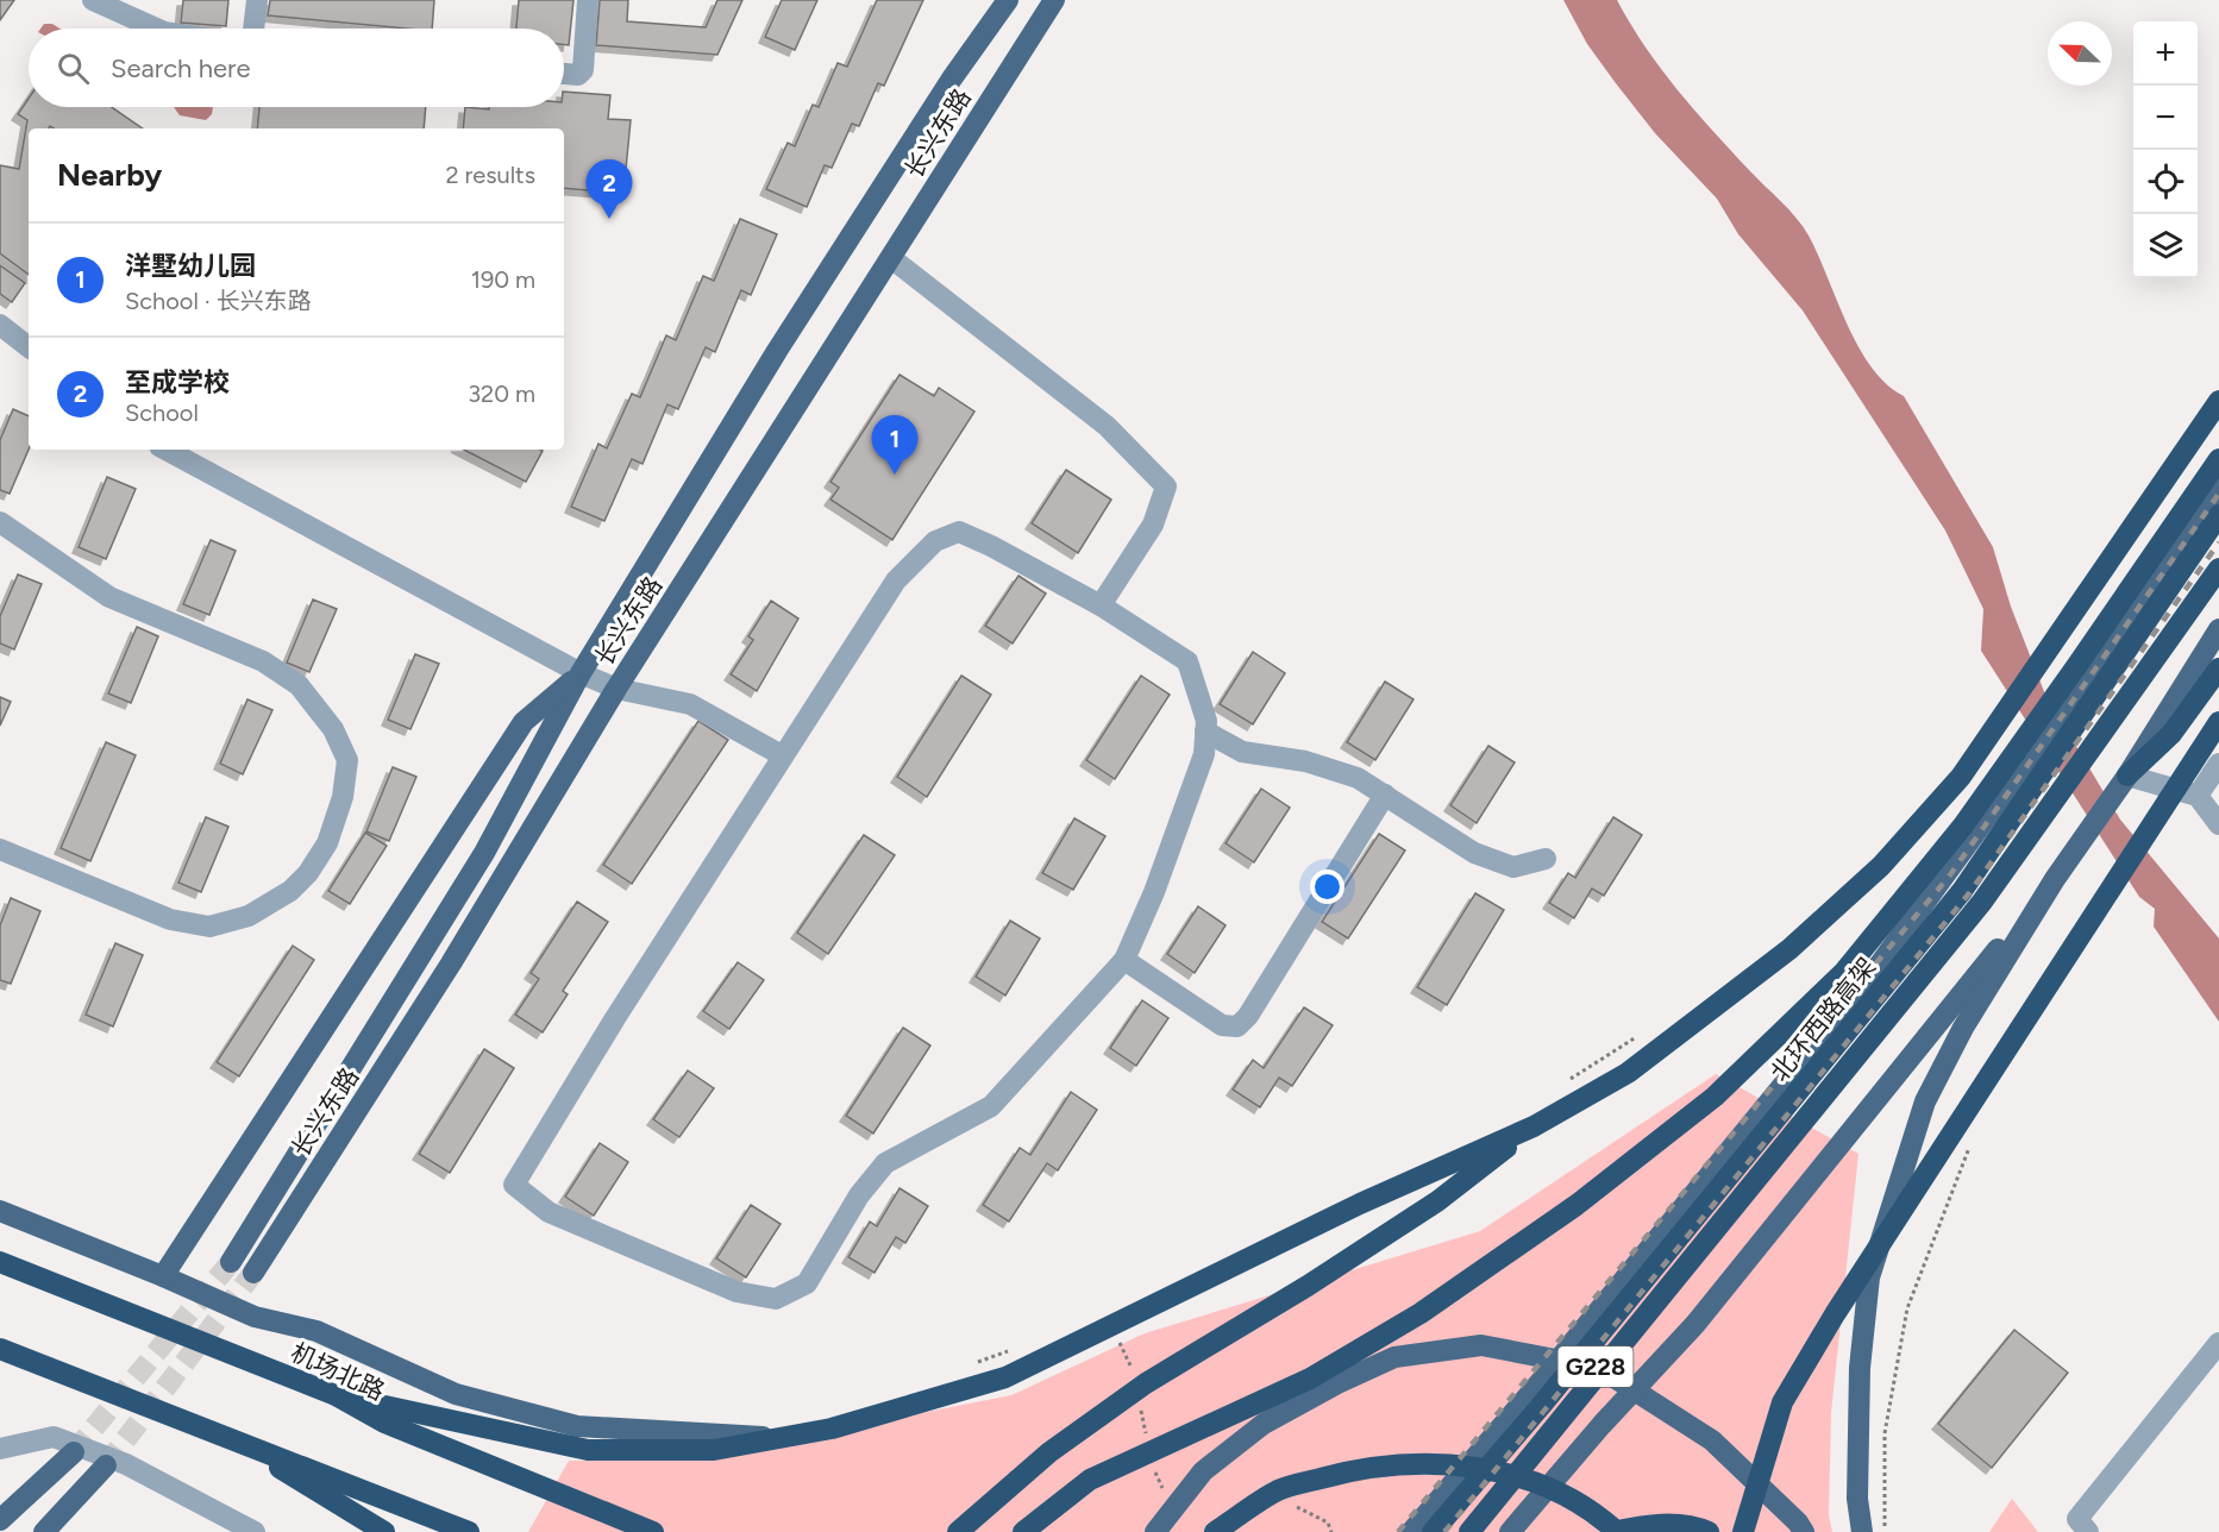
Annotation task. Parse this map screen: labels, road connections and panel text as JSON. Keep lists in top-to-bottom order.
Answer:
{
  "streets": {
    "highway": ["北环西路高架", "机场北路"],
    "main road": ["长兴东路", "G228"]
  },
  "north": "top left",
  "page": {
    "map_buttons": ["+", "−"],
    "search": "Search here",
    "heading": ["Nearby", "2 results"],
    "pins": ["2", "1"],
    "list": [
      {
        "mark": "1",
        "name": "洋墅幼儿园",
        "note": "School · 长兴东路",
        "value": "190 m"
      },
      {
        "mark": "2",
        "name": "至成学校",
        "note": "School",
        "value": "320 m"
      }
    ]
  }
}
